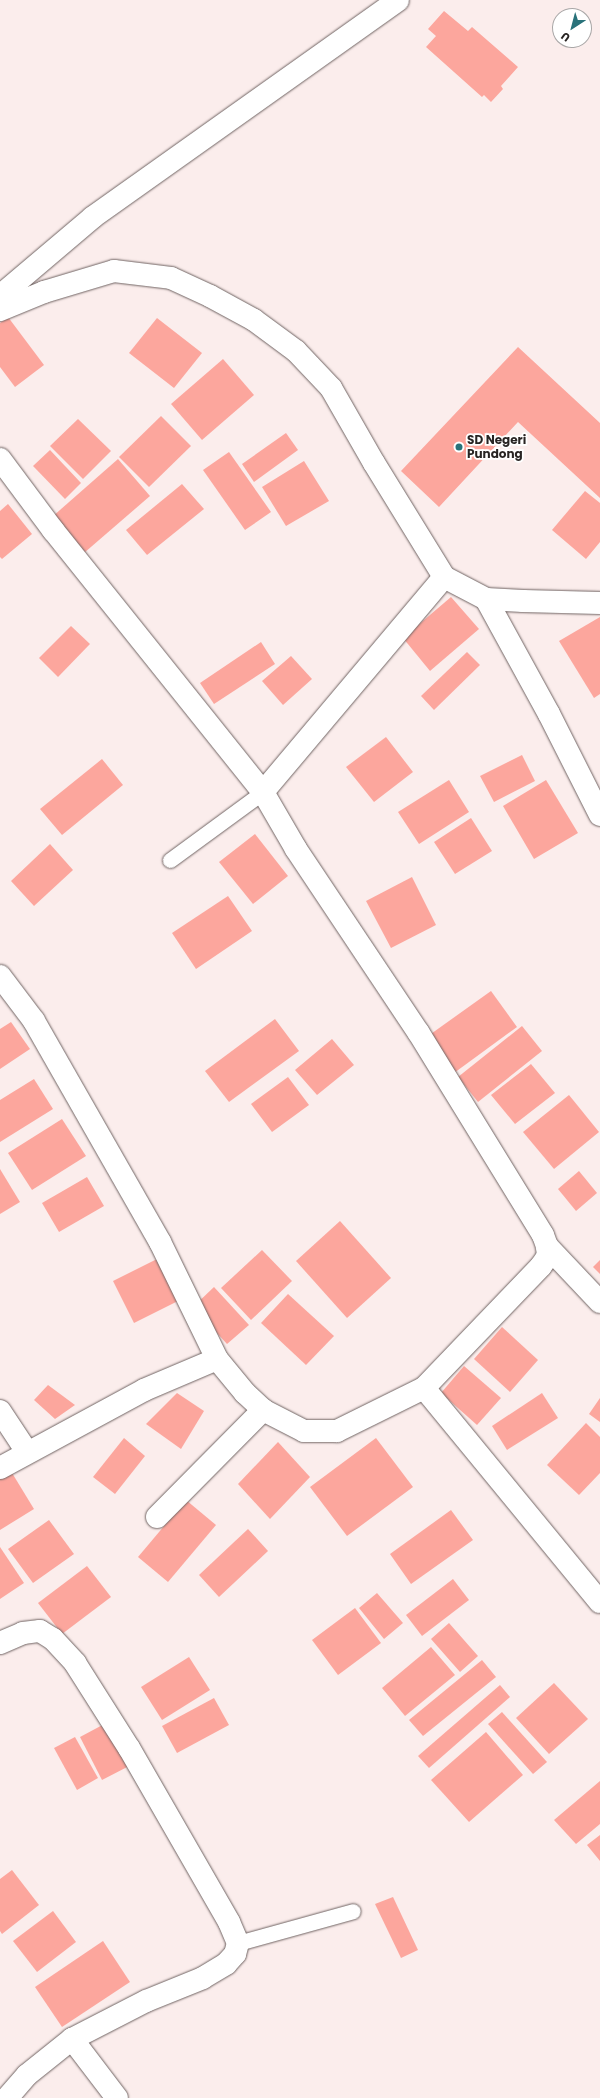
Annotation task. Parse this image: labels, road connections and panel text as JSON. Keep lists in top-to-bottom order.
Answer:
{
  "places": ["SD Negeri Pundong"],
  "north": "bottom left"
}
